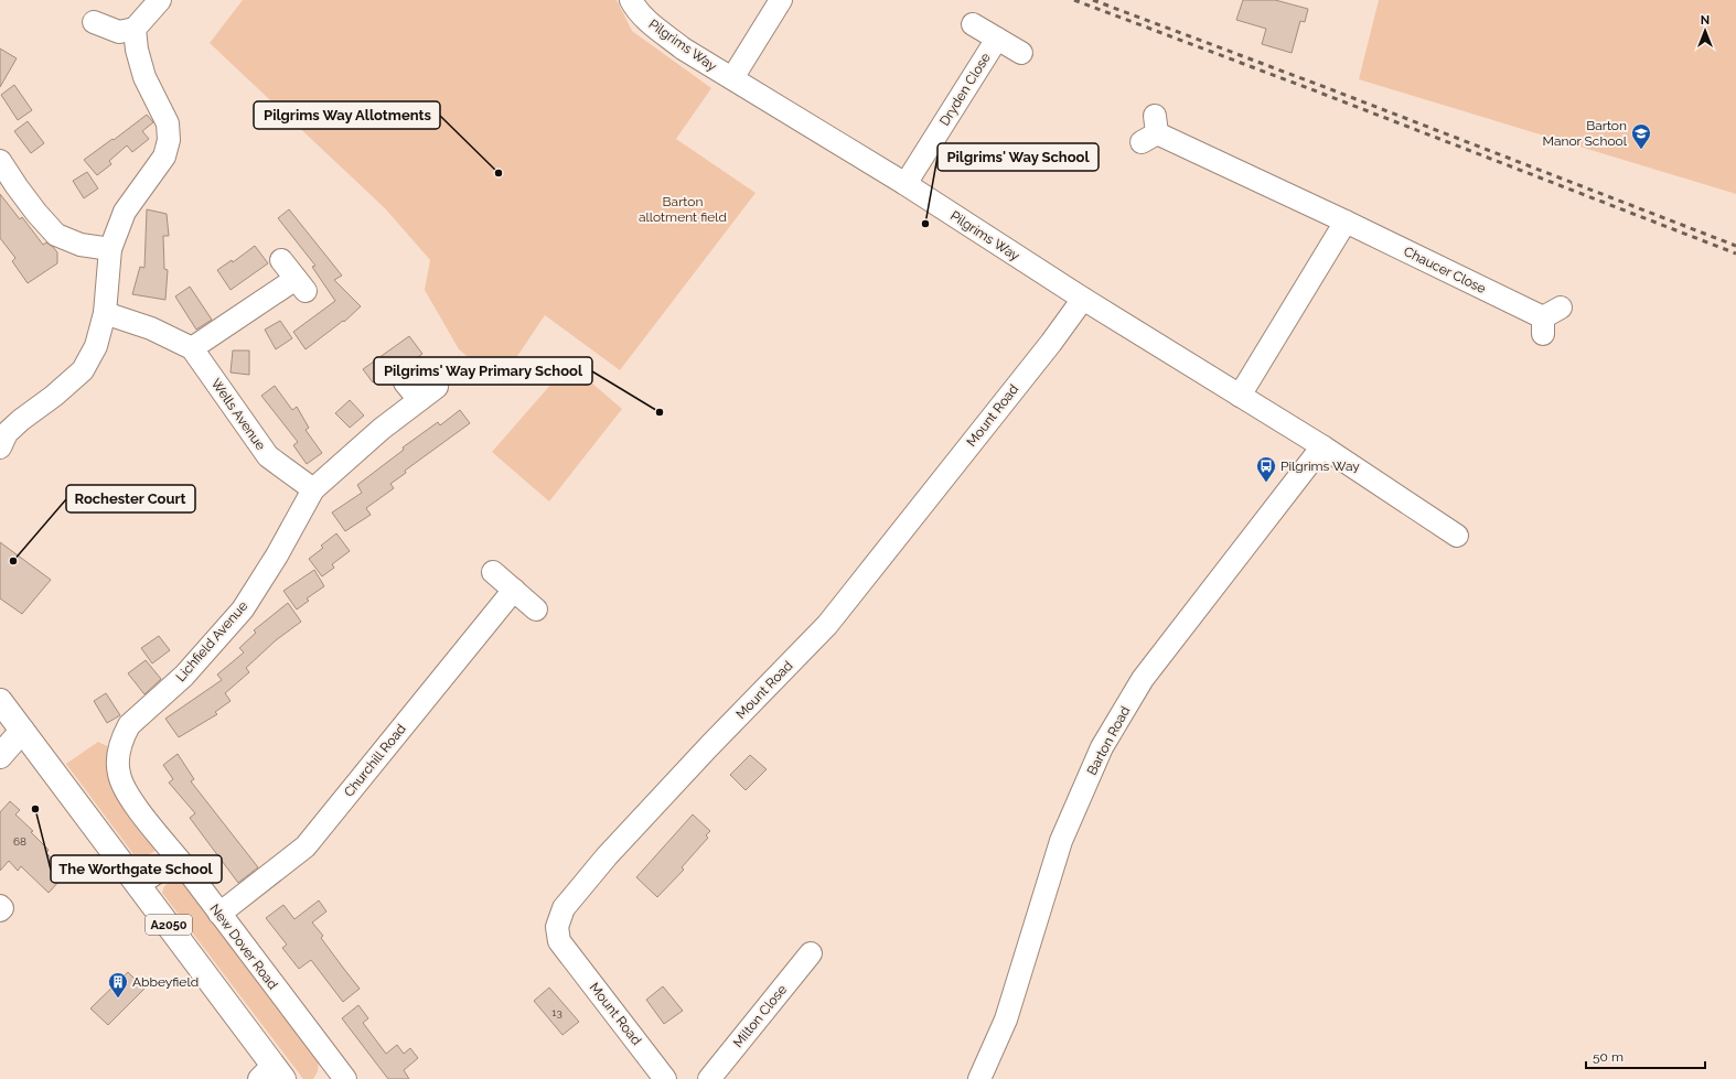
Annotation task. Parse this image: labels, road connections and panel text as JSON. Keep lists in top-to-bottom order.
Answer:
{
  "streets": {
    "main road": ["A2050"],
    "street": [
      "Pilgrims Way",
      "Dryden Close",
      "Chaucer Close",
      "Wells Avenue",
      "Mount Road",
      "Lichfield Avenue",
      "Barton Road",
      "Churchill Road",
      "New Dover Road",
      "Milton Close"
    ]
  },
  "crossings": [
    ["Pilgrims Way", "Dryden Close"],
    ["Pilgrims Way", "Mount Road"],
    ["Pilgrims Way", "Barton Road"],
    ["Wells Avenue", "Lichfield Avenue"],
    ["Lichfield Avenue", "New Dover Road"],
    ["Churchill Road", "New Dover Road"]
  ],
  "parks": ["Barton allotment field"],
  "places": {
    "school or university": ["Barton Manor School"],
    "other": [
      "Pilgrims Way Allotments",
      "Pilgrims' Way School",
      "Pilgrims' Way Primary School",
      "Rochester Court",
      "The Worthgate School"
    ],
    "bus stop": ["Pilgrims Way"],
    "building": ["Abbeyfield"]
  },
  "house_numbers": ["68", "13"],
  "scale_bar": "50 m",
  "north": "top"
}
